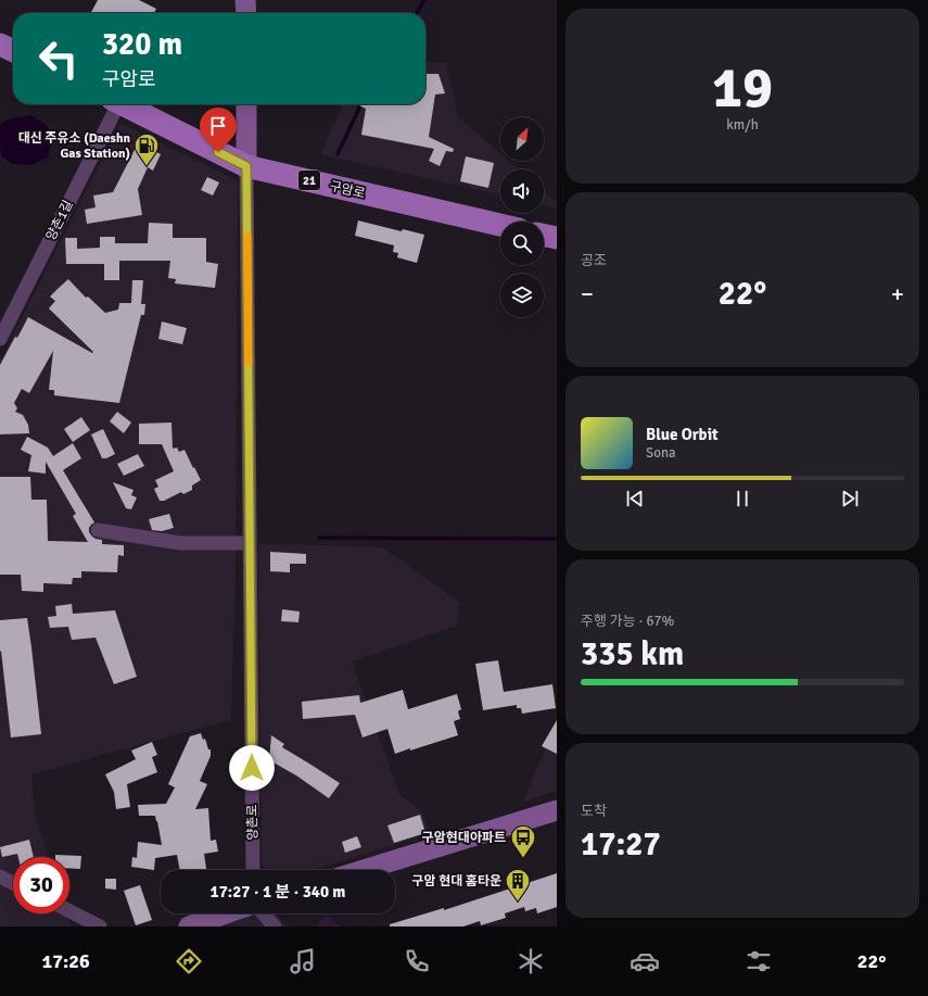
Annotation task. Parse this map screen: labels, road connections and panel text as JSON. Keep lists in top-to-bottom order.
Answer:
{
  "streets": {
    "main road": ["21", "구암로"],
    "street": ["양촌1길", "양촌로"]
  },
  "crossings": [
    ["구암로", "양촌로"]
  ],
  "places": {
    "fuel station": ["대신 주유소 (Daeshn Gas Station)"],
    "bus stop": ["구암현대아파트"],
    "building": ["구암 현대 홈타운"]
  },
  "north": "top right",
  "page": {
    "tile": [
      ["19", "km/h"],
      "공조",
      ["주행 가능 · 67%", "335 km"],
      ["도착", "17:27"]
    ],
    "turn": ["320 m", "구암로"],
    "heat": ["−", "22°", "+"],
    "song": ["Blue Orbit", "Sona"],
    "limit": "30",
    "trip": "17:27 · 1 분 · 340 m",
    "tabs": ["17:26", "22°"]
  }
}
